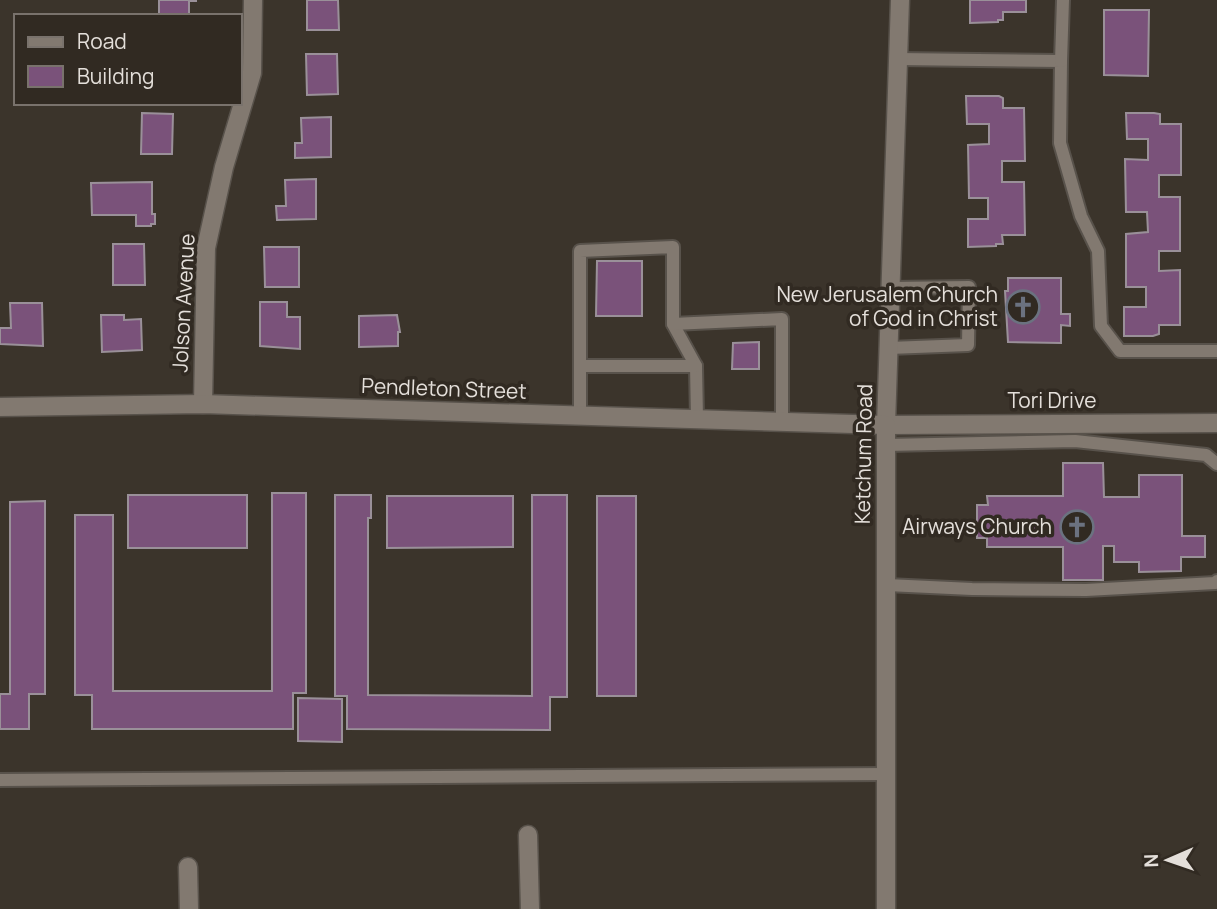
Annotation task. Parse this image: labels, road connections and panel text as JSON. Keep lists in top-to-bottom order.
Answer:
{
  "streets": {
    "main road": [
      "Jolson Avenue",
      "Pendleton Street",
      "Tori Drive",
      "Ketchum Road"
    ]
  },
  "crossings": [
    ["Jolson Avenue", "Pendleton Street"],
    ["Pendleton Street", "Tori Drive"],
    ["Pendleton Street", "Ketchum Road"],
    ["Tori Drive", "Ketchum Road"]
  ],
  "places": {
    "church": ["New Jerusalem Church of God in Christ", "Airways Church"]
  },
  "legend": ["Road", "Building"],
  "north": "left"
}
